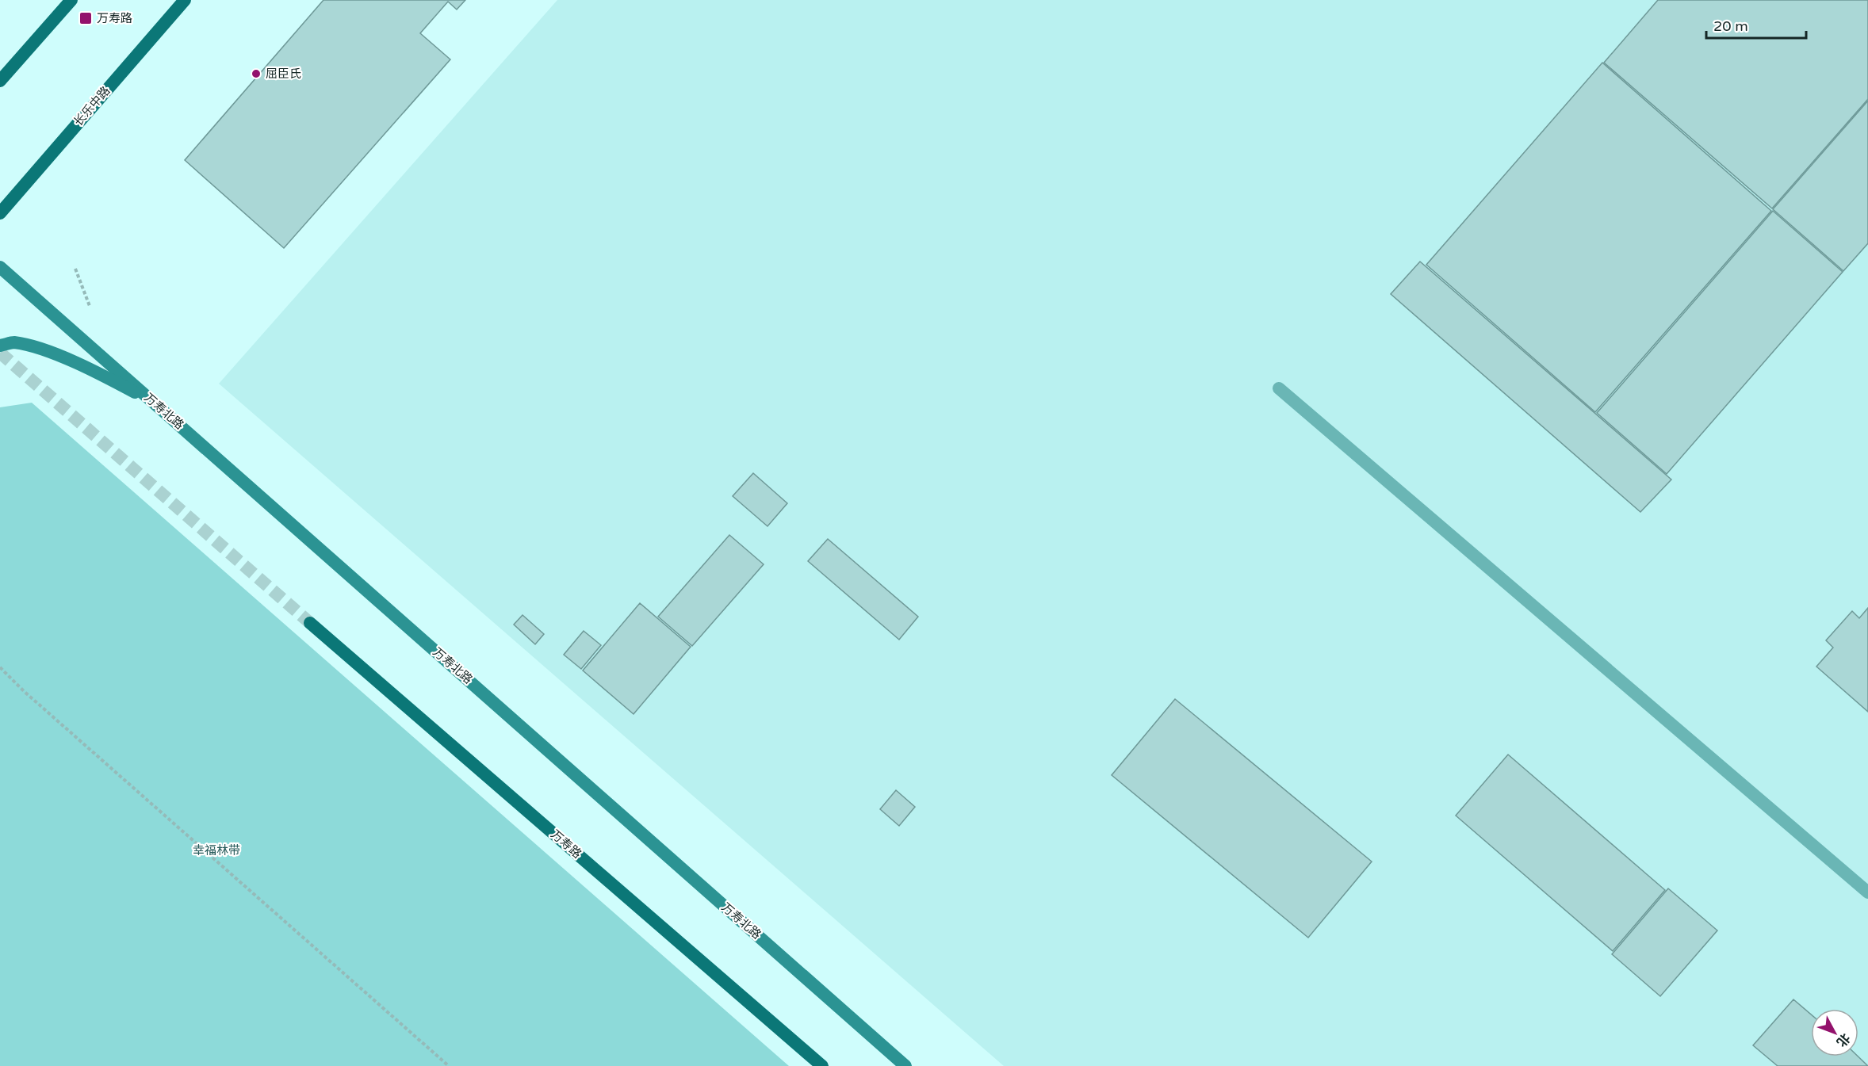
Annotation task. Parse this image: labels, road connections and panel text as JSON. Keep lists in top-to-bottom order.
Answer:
{
  "streets": {
    "main road": ["长乐中路", "万寿北路", "万寿路"]
  },
  "parks": ["幸福林带"],
  "places": {
    "transit": ["万寿路"],
    "other": ["屈臣氏"]
  },
  "scale_bar": "20 m",
  "north": "bottom right"
}
